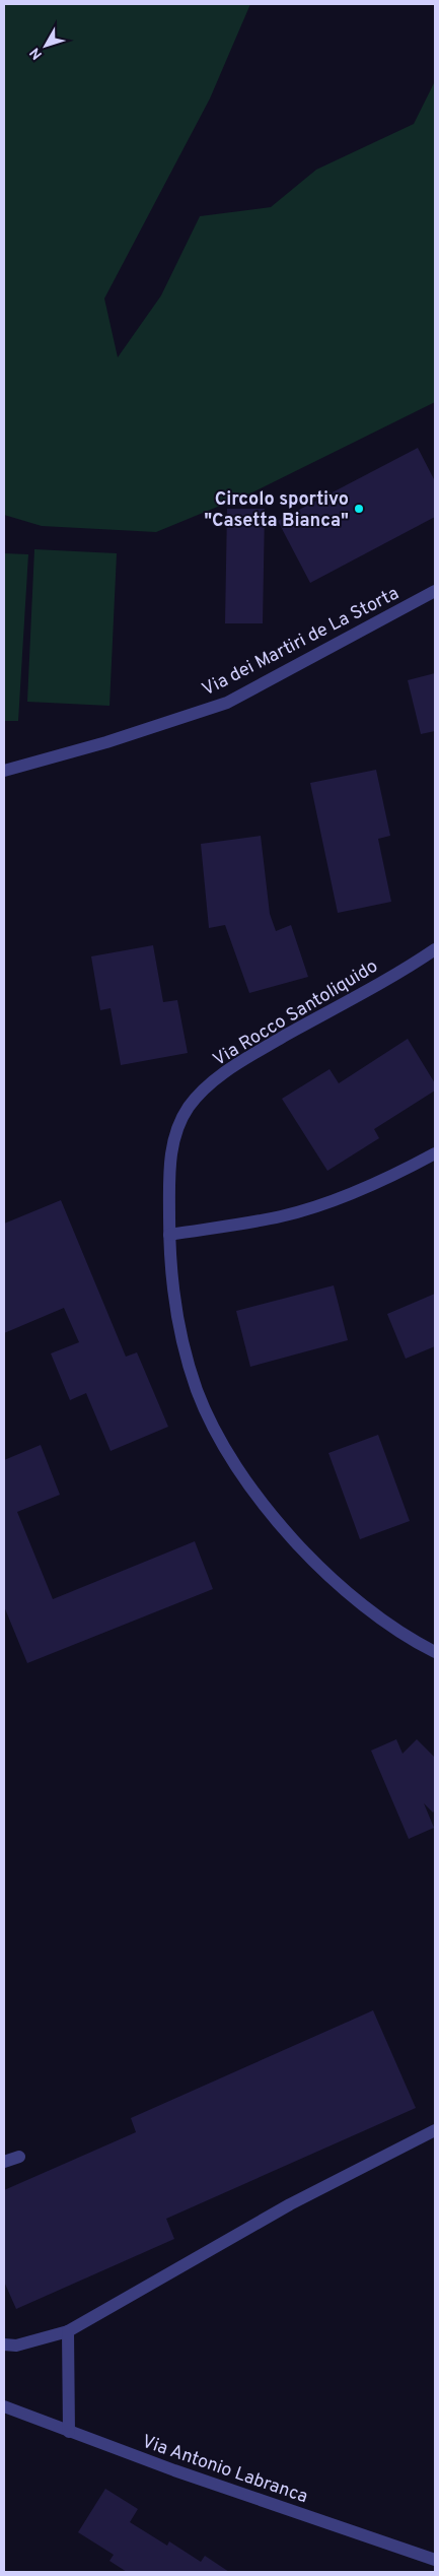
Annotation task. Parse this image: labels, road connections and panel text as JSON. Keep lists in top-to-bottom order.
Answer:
{
  "streets": {
    "street": ["Via dei Martiri de La Storta", "Via Rocco Santoliquido", "Via Antonio Labranca"]
  },
  "places": ["Circolo sportivo \"Casetta Bianca\""],
  "north": "bottom left"
}
